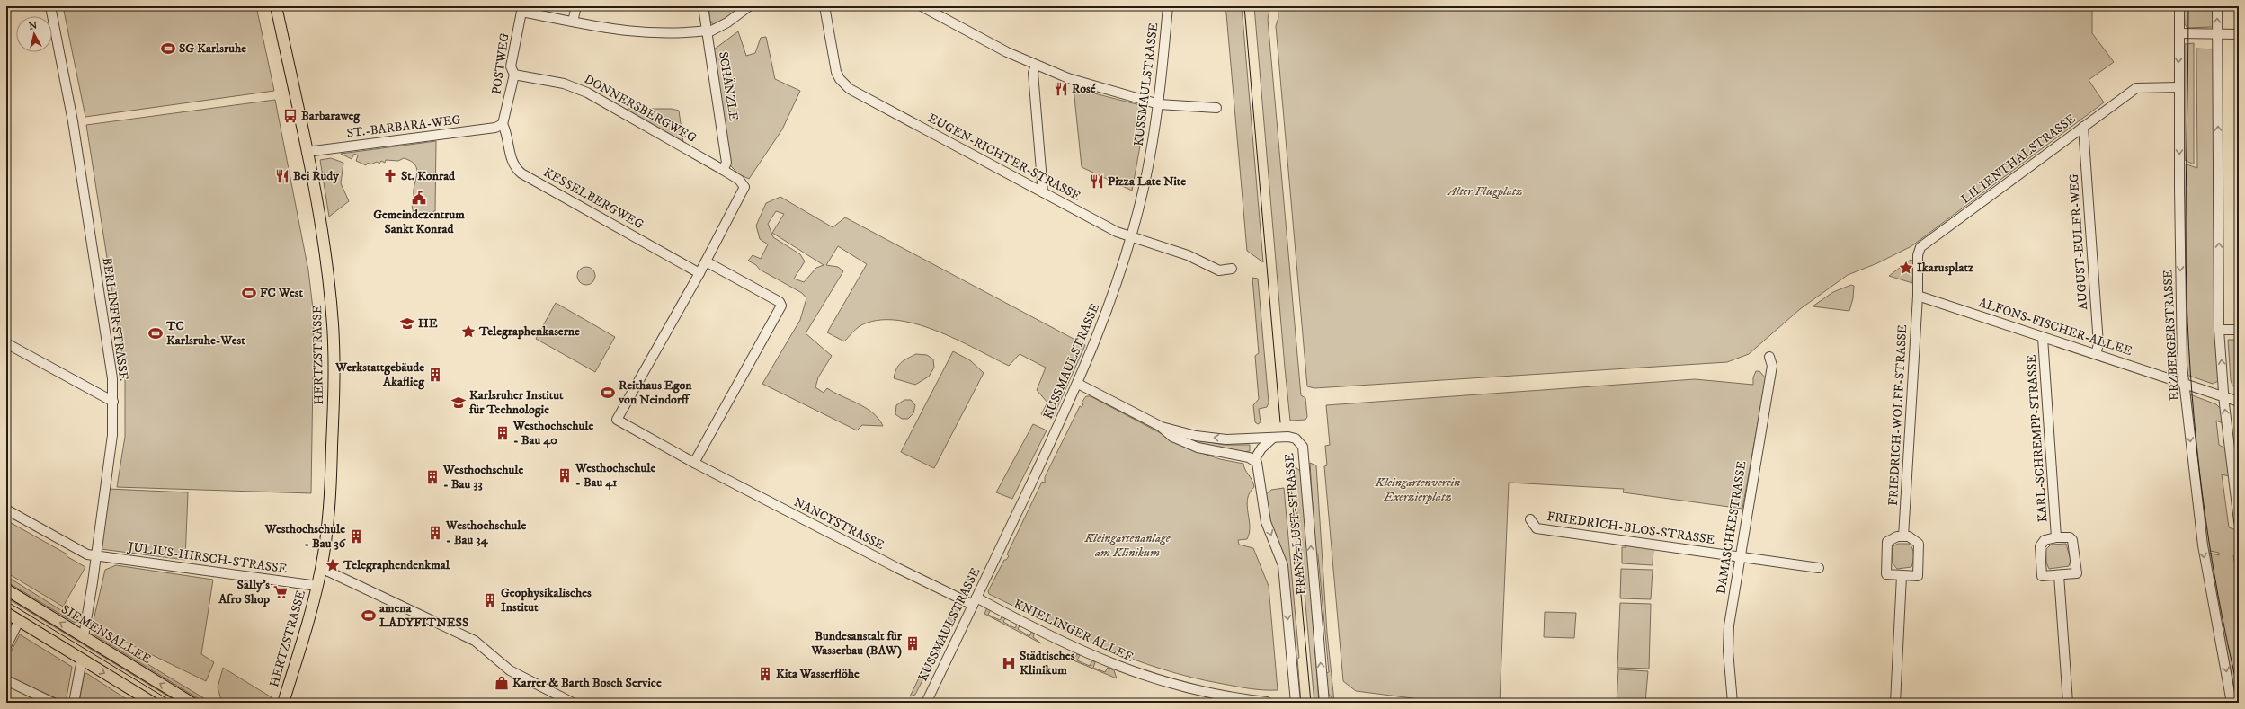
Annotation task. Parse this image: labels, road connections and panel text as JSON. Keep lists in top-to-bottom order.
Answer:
{
  "streets": {
    "main road": ["HERTZSTRASSE", "SIEMENSALLEE"],
    "street": [
      "POSTWEG",
      "KUSSMAULSTRASSE",
      "SCHÄNZLE",
      "DONNERSBERGWEG",
      "ST.-BARBARA-WEG",
      "EUGEN-RICHTER-STRASSE",
      "LILIENTHALSTRASSE",
      "KESSELBERGWEG",
      "AUGUST-EULER-WEG",
      "BERLINER STRASSE",
      "ALFONS-FISCHER-ALLEE",
      "ERZBERGERSTRASSE",
      "FRIEDRICH-WOLFF-STRASSE",
      "KARL-SCHREMPP-STRASSE",
      "NANCYSTRASSE",
      "FRANZ-LUST-STRASSE",
      "DAMASCHKESTRASSE",
      "FRIEDRICH-BLOS-STRASSE",
      "JULIUS-HIRSCH-STRASSE",
      "KNIELINGER ALLEE"
    ]
  },
  "crossings": [
    ["POSTWEG", "DONNERSBERGWEG"],
    ["POSTWEG", "ST.-BARBARA-WEG"],
    ["POSTWEG", "KESSELBERGWEG"],
    ["KUSSMAULSTRASSE", "EUGEN-RICHTER-STRASSE"],
    ["KUSSMAULSTRASSE", "NANCYSTRASSE"],
    ["KUSSMAULSTRASSE", "FRANZ-LUST-STRASSE"],
    ["KUSSMAULSTRASSE", "KNIELINGER ALLEE"],
    ["SCHÄNZLE", "DONNERSBERGWEG"],
    ["DONNERSBERGWEG", "NANCYSTRASSE"],
    ["ST.-BARBARA-WEG", "KESSELBERGWEG"],
    ["ST.-BARBARA-WEG", "HERTZSTRASSE"],
    ["LILIENTHALSTRASSE", "AUGUST-EULER-WEG"],
    ["LILIENTHALSTRASSE", "ALFONS-FISCHER-ALLEE"],
    ["LILIENTHALSTRASSE", "ERZBERGERSTRASSE"],
    ["LILIENTHALSTRASSE", "FRIEDRICH-WOLFF-STRASSE"],
    ["KESSELBERGWEG", "NANCYSTRASSE"],
    ["AUGUST-EULER-WEG", "ALFONS-FISCHER-ALLEE"],
    ["BERLINER STRASSE", "JULIUS-HIRSCH-STRASSE"],
    ["BERLINER STRASSE", "SIEMENSALLEE"],
    ["ALFONS-FISCHER-ALLEE", "ERZBERGERSTRASSE"],
    ["ALFONS-FISCHER-ALLEE", "FRIEDRICH-WOLFF-STRASSE"],
    ["ALFONS-FISCHER-ALLEE", "KARL-SCHREMPP-STRASSE"],
    ["HERTZSTRASSE", "JULIUS-HIRSCH-STRASSE"],
    ["NANCYSTRASSE", "KNIELINGER ALLEE"],
    ["DAMASCHKESTRASSE", "FRIEDRICH-BLOS-STRASSE"]
  ],
  "parks": ["Alter Flugplatz", "Kleingartenverein Exerzierplatz", "Kleingartenanlage am Klinikum"],
  "places": {
    "sports": [
      "SG Karlsruhe",
      "FC West",
      "TC Karlsruhe-West",
      "Reithaus Egon von Neindorff",
      "amena LADYFITNESS"
    ],
    "restaurant": ["Rosé", "Bei Rudy", "Pizza Late Nite"],
    "bus stop": ["Barbaraweg"],
    "church": ["St. Konrad"],
    "public building": ["Gemeindezentrum Sankt Konrad"],
    "place": ["Ikarusplatz", "Telegraphenkaserne", "Telegraphendenkmal"],
    "school or university": ["HE", "Karlsruher Institut für Technologie"],
    "building": [
      "Werkstattgebäude Akaflieg",
      "Westhochschule - Bau 40",
      "Westhochschule - Bau 41",
      "Westhochschule - Bau 33",
      "Westhochschule - Bau 34",
      "Westhochschule - Bau 36",
      "Geophysikalisches Institut",
      "Bundesanstalt für Wasserbau (BAW)",
      "Kita Wasserflöhe"
    ],
    "supermarket": ["Sally's Afro Shop"],
    "hospital": ["Städtisches Klinikum"],
    "shop": ["Karrer & Barth Bosch Service"]
  },
  "north": "top"
}
